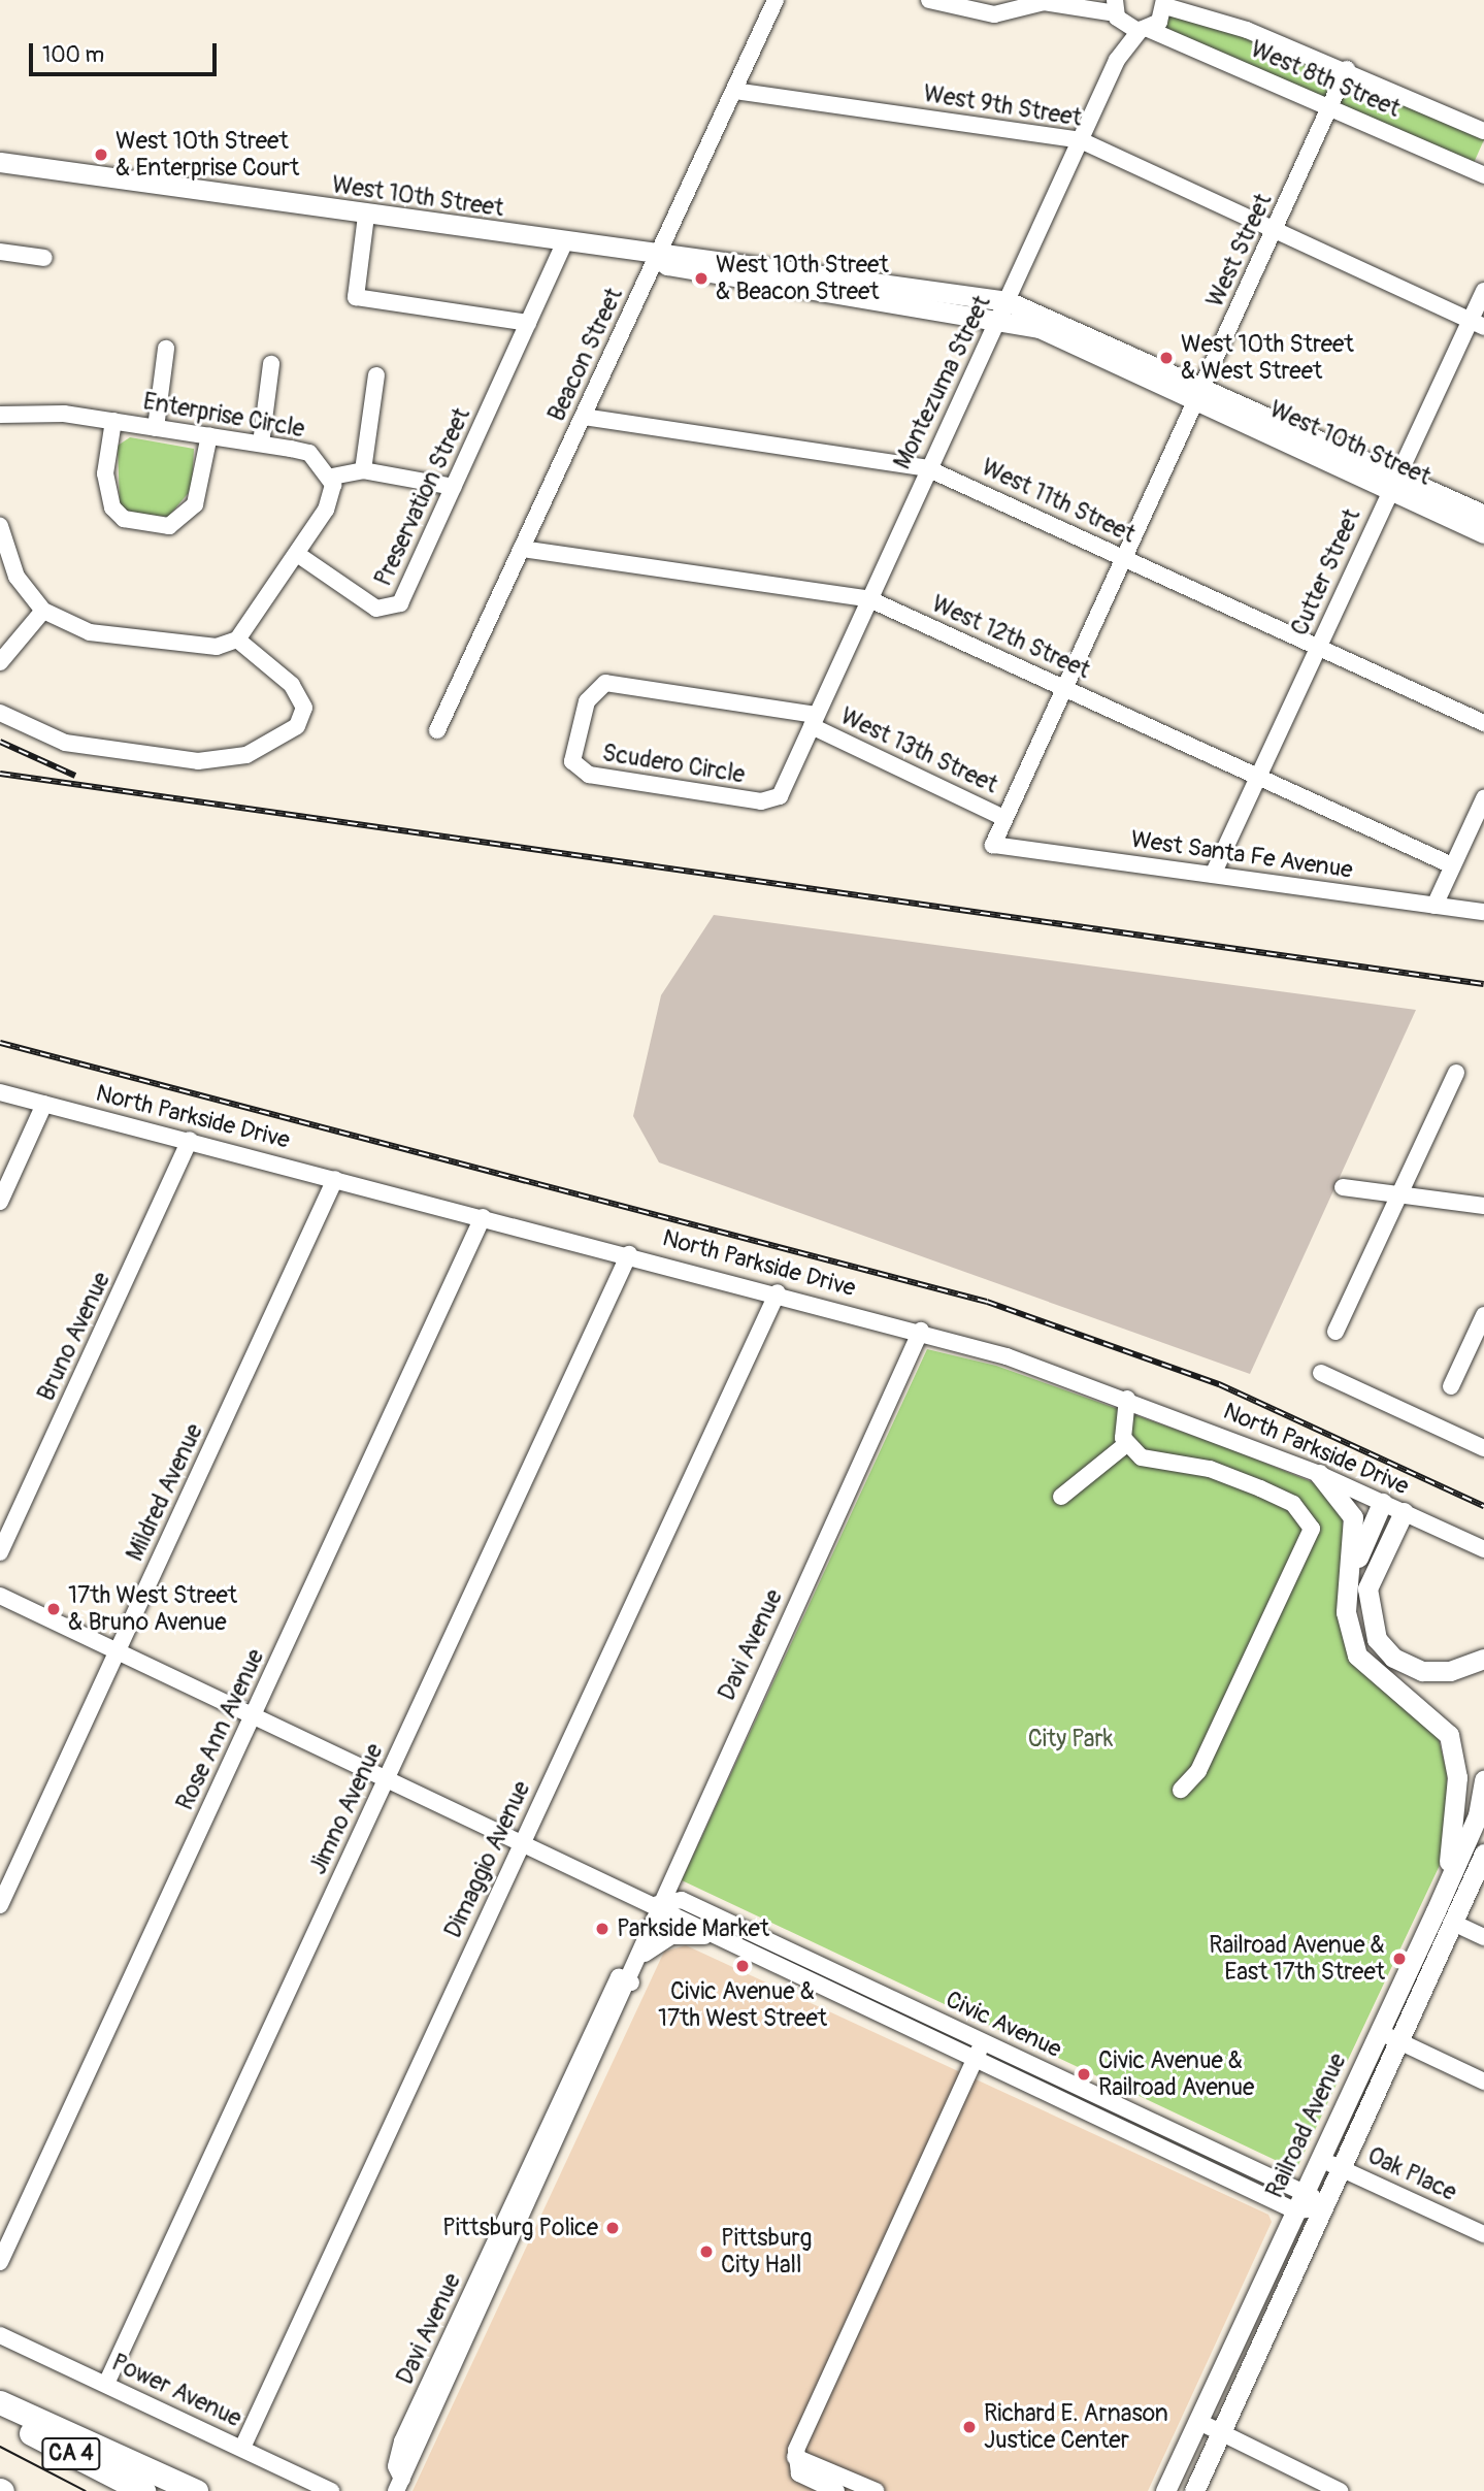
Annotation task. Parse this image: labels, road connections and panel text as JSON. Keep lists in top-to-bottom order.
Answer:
{
  "streets": {
    "highway": ["CA 4"],
    "main road": ["West 10th Street", "Railroad Avenue"],
    "street": [
      "West 8th Street",
      "West 9th Street",
      "West Street",
      "Beacon Street",
      "Montezuma Street",
      "Enterprise Circle",
      "Preservation Street",
      "West 11th Street",
      "Cutter Street",
      "West 12th Street",
      "West 13th Street",
      "Scudero Circle",
      "West Santa Fe Avenue",
      "North Parkside Drive",
      "Bruno Avenue",
      "Mildred Avenue",
      "Davi Avenue",
      "Rose Ann Avenue",
      "Jimno Avenue",
      "Dimaggio Avenue",
      "Civic Avenue",
      "Oak Place",
      "Power Avenue"
    ]
  },
  "crossings": [
    ["West 8th Street", "West Street"],
    ["West 8th Street", "Montezuma Street"],
    ["West 9th Street", "West Street"],
    ["West 9th Street", "Beacon Street"],
    ["West 9th Street", "Montezuma Street"],
    ["West 9th Street", "Cutter Street"],
    ["West 10th Street", "West Street"],
    ["West 10th Street", "Beacon Street"],
    ["West 10th Street", "Montezuma Street"],
    ["West 10th Street", "Preservation Street"],
    ["West 10th Street", "Cutter Street"],
    ["West Street", "West 11th Street"],
    ["West Street", "West 12th Street"],
    ["West Street", "West 13th Street"],
    ["West Street", "West Santa Fe Avenue"],
    ["Beacon Street", "West 11th Street"],
    ["Beacon Street", "West 12th Street"],
    ["Montezuma Street", "West 11th Street"],
    ["Montezuma Street", "West 12th Street"],
    ["Montezuma Street", "West 13th Street"],
    ["Montezuma Street", "Scudero Circle"],
    ["West 11th Street", "Cutter Street"],
    ["Cutter Street", "West 12th Street"],
    ["Cutter Street", "West Santa Fe Avenue"],
    ["West 13th Street", "Scudero Circle"],
    ["North Parkside Drive", "Bruno Avenue"],
    ["North Parkside Drive", "Mildred Avenue"],
    ["North Parkside Drive", "Davi Avenue"],
    ["North Parkside Drive", "Rose Ann Avenue"],
    ["North Parkside Drive", "Jimno Avenue"],
    ["North Parkside Drive", "Dimaggio Avenue"],
    ["Davi Avenue", "Civic Avenue"],
    ["Jimno Avenue", "Power Avenue"],
    ["Dimaggio Avenue", "Power Avenue"],
    ["Civic Avenue", "Railroad Avenue"],
    ["Railroad Avenue", "Oak Place"]
  ],
  "parks": ["City Park"],
  "places": [
    "West 10th Street & Enterprise Court",
    "West 10th Street & Beacon Street",
    "West 10th Street & West Street",
    "17th West Street & Bruno Avenue",
    "Parkside Market",
    "Railroad Avenue & East 17th Street",
    "Civic Avenue & 17th West Street",
    "Civic Avenue & Railroad Avenue",
    "Pittsburg Police",
    "Pittsburg City Hall",
    "Richard E. Arnason Justice Center"
  ],
  "scale_bar": "100 m"
}
